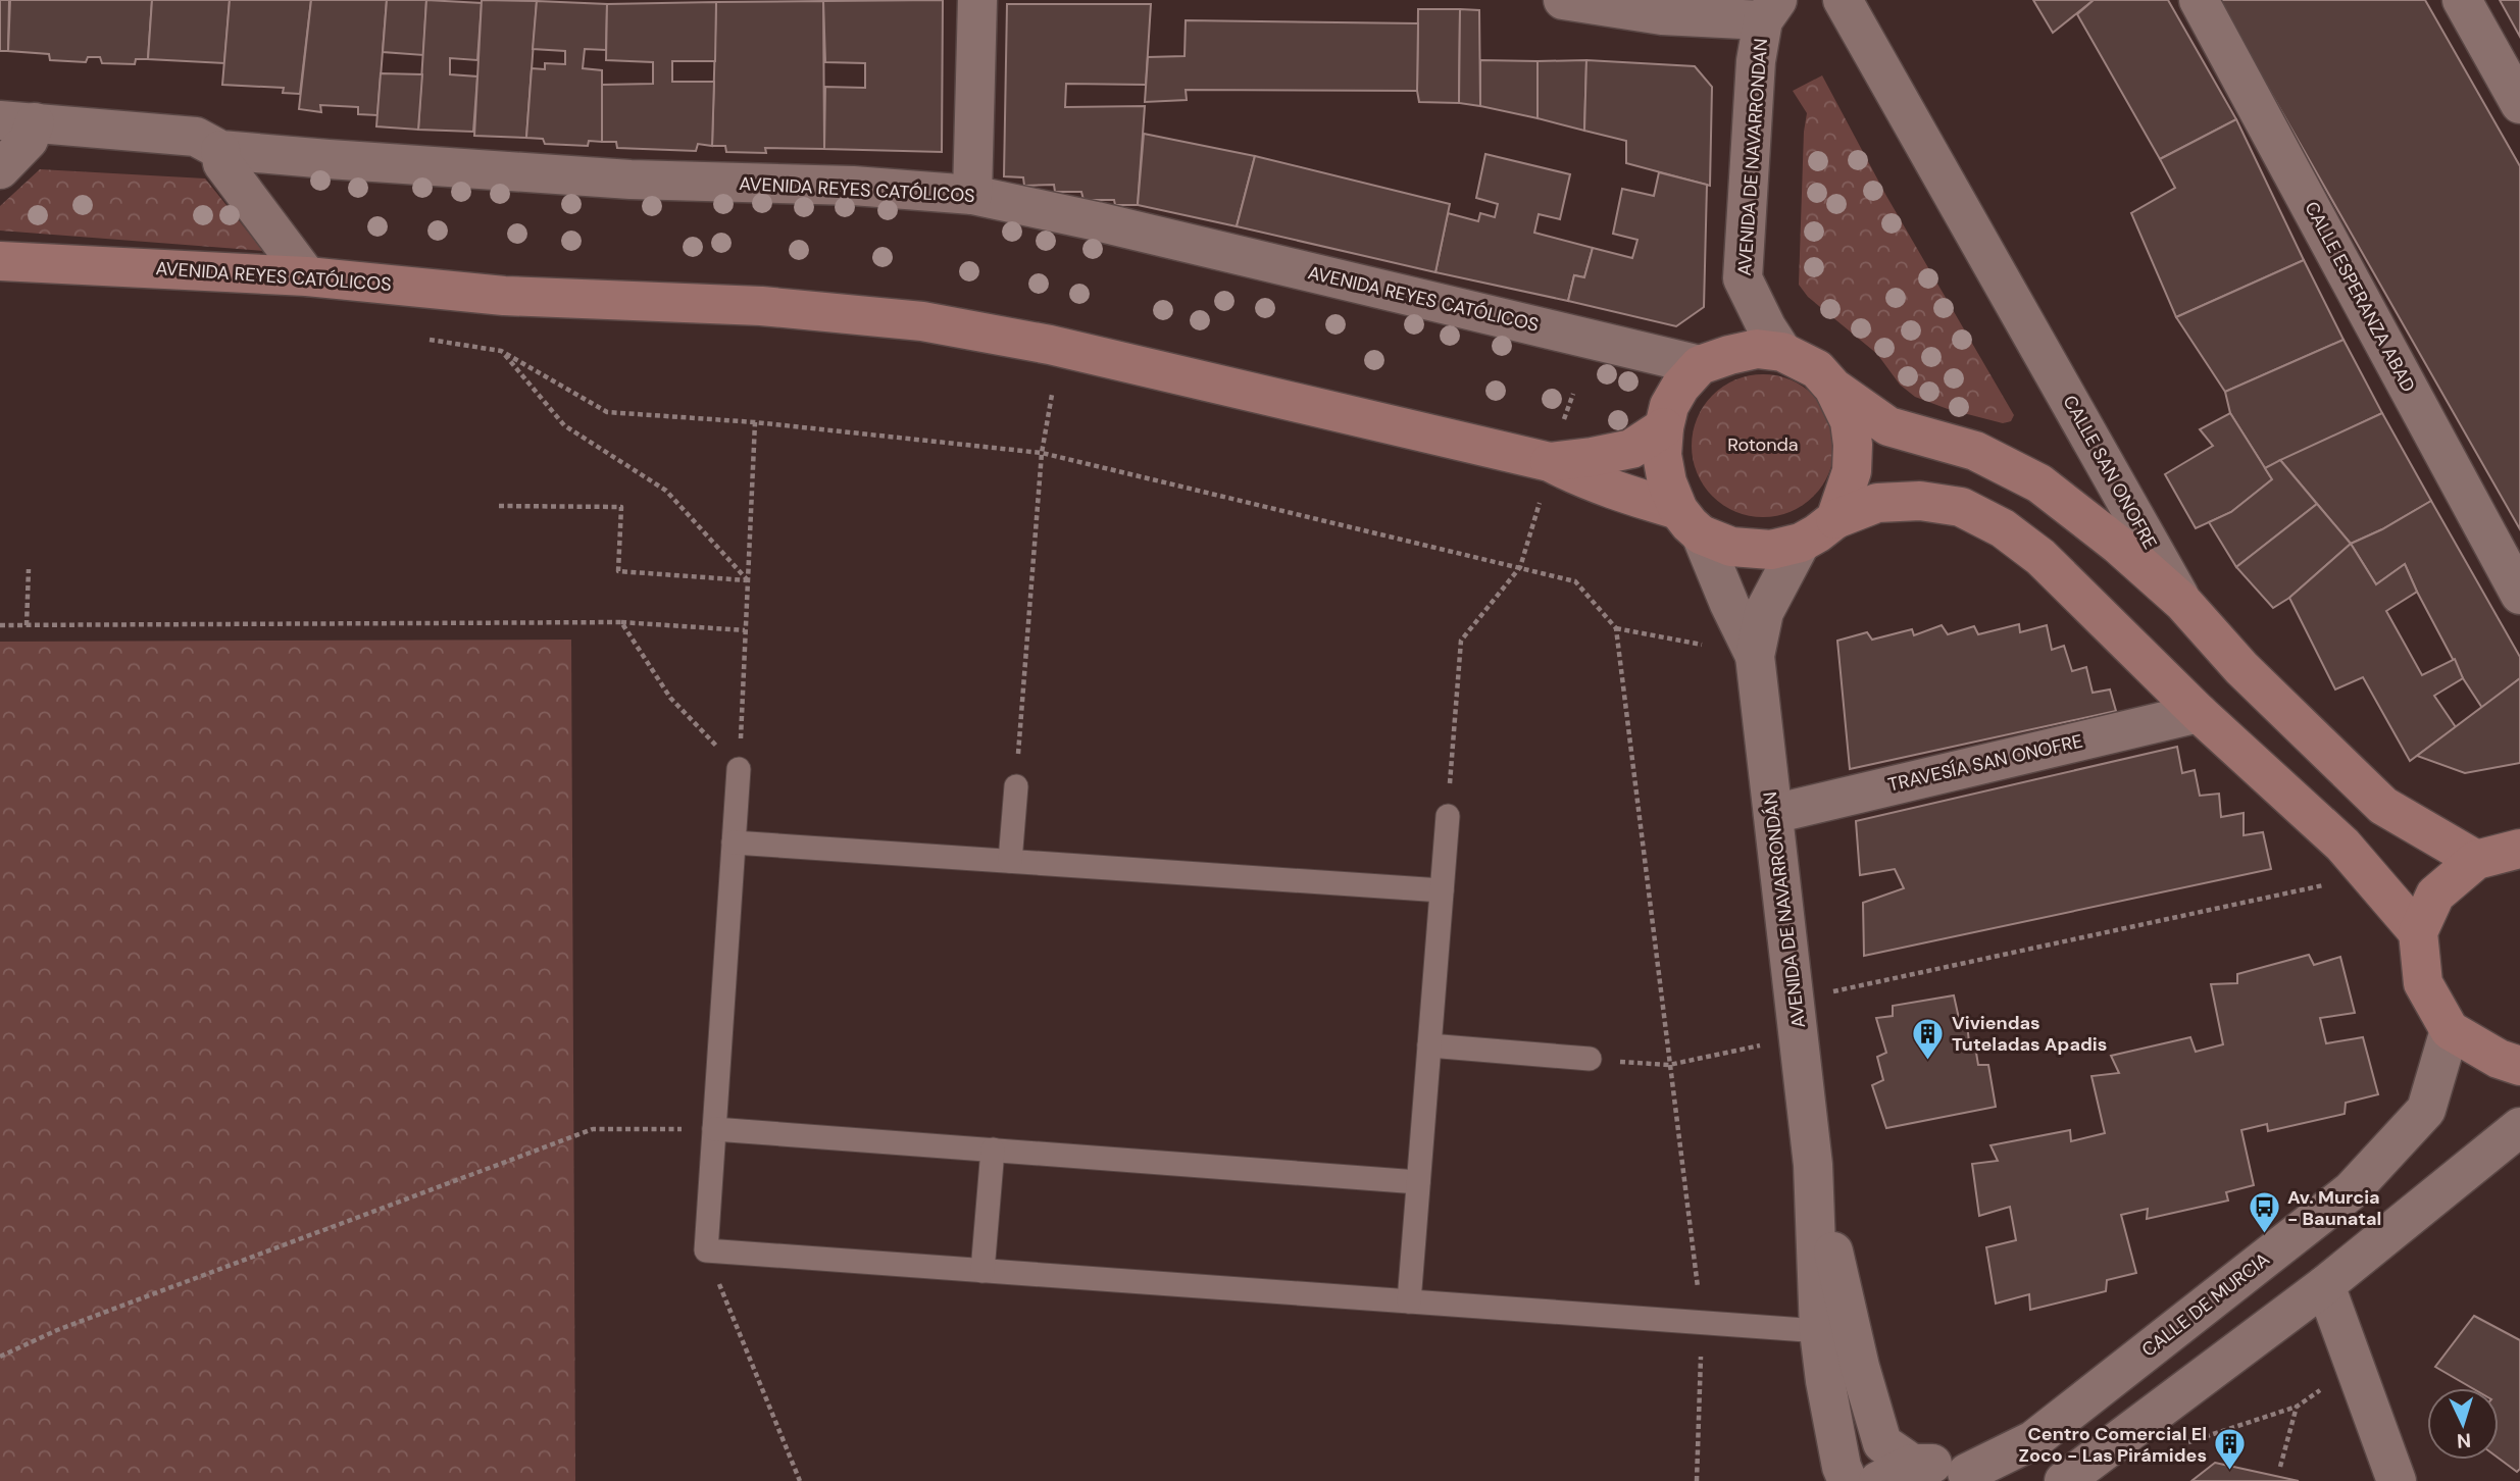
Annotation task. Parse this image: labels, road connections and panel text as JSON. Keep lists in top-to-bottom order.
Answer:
{
  "streets": {
    "main road": ["AVENIDA REYES CATÓLICOS", "CALLE SAN ONOFRE"],
    "street": [
      "AVENIDA DE NAVARRONDAN",
      "CALLE ESPERANZA ABAD",
      "TRAVESÍA SAN ONOFRE",
      "AVENIDA DE NAVARRONDÁN",
      "CALLE DE MURCIA"
    ]
  },
  "crossings": [
    ["AVENIDA DE NAVARRONDAN", "AVENIDA REYES CATÓLICOS"],
    ["AVENIDA DE NAVARRONDAN", "AVENIDA DE NAVARRONDÁN"],
    ["AVENIDA REYES CATÓLICOS", "AVENIDA DE NAVARRONDÁN"],
    ["TRAVESÍA SAN ONOFRE", "AVENIDA DE NAVARRONDÁN"]
  ],
  "parks": ["Rotonda"],
  "places": {
    "building": ["Viviendas Tuteladas Apadis", "Centro Comercial El Zoco - Las Pirámides"],
    "bus stop": ["Av. Murcia - Baunatal"]
  },
  "north": "bottom"
}
